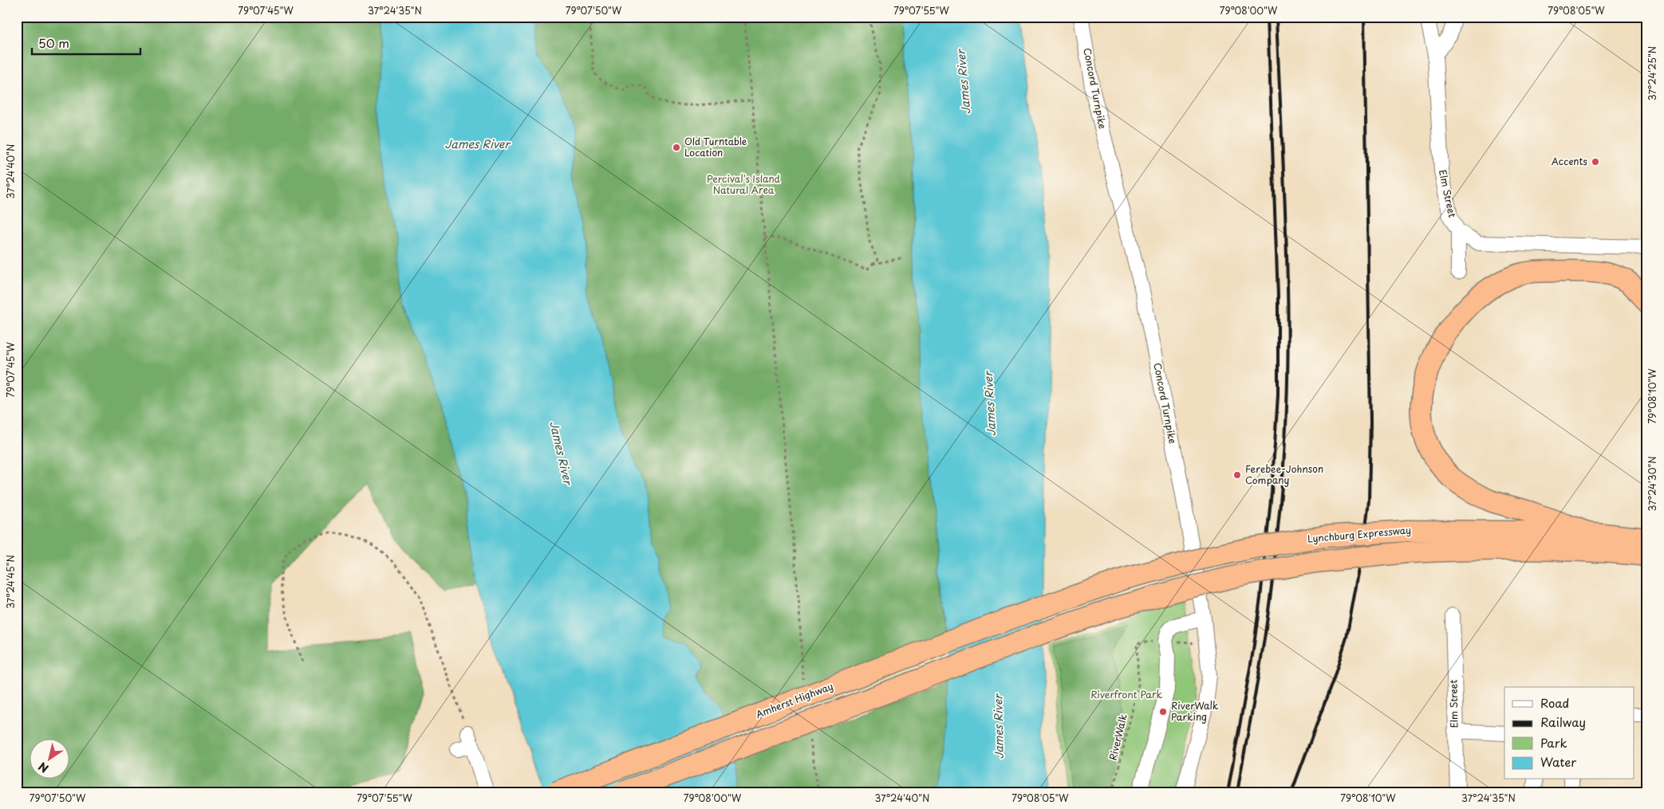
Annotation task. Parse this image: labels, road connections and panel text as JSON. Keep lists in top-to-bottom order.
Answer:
{
  "streets": {
    "highway": ["Lynchburg Expressway", "Amherst Highway"],
    "street": ["Concord Turnpike", "Elm Street"],
    "path": ["RiverWalk"]
  },
  "crossings": [
    ["Lynchburg Expressway", "Amherst Highway"]
  ],
  "water": ["James River"],
  "parks": ["Percival's Island Natural Area", "Riverfront Park"],
  "places": [
    "Old Turntable Location",
    "Accents",
    "Ferebee-Johnson Company",
    "RiverWalk Parking"
  ],
  "legend": [
    "Road",
    "Railway",
    "Park",
    "Water"
  ],
  "scale_bar": "50 m",
  "north": "bottom left",
  "coordinates": [
    "79°07'45\"W",
    "37°24'35\"N",
    "79°07'50\"W",
    "79°07'55\"W",
    "79°08'00\"W",
    "79°08'05\"W",
    "37°24'25\"N",
    "37°24'40\"N",
    "79°08'10\"W",
    "37°24'30\"N",
    "37°24'45\"N"
  ]
}
